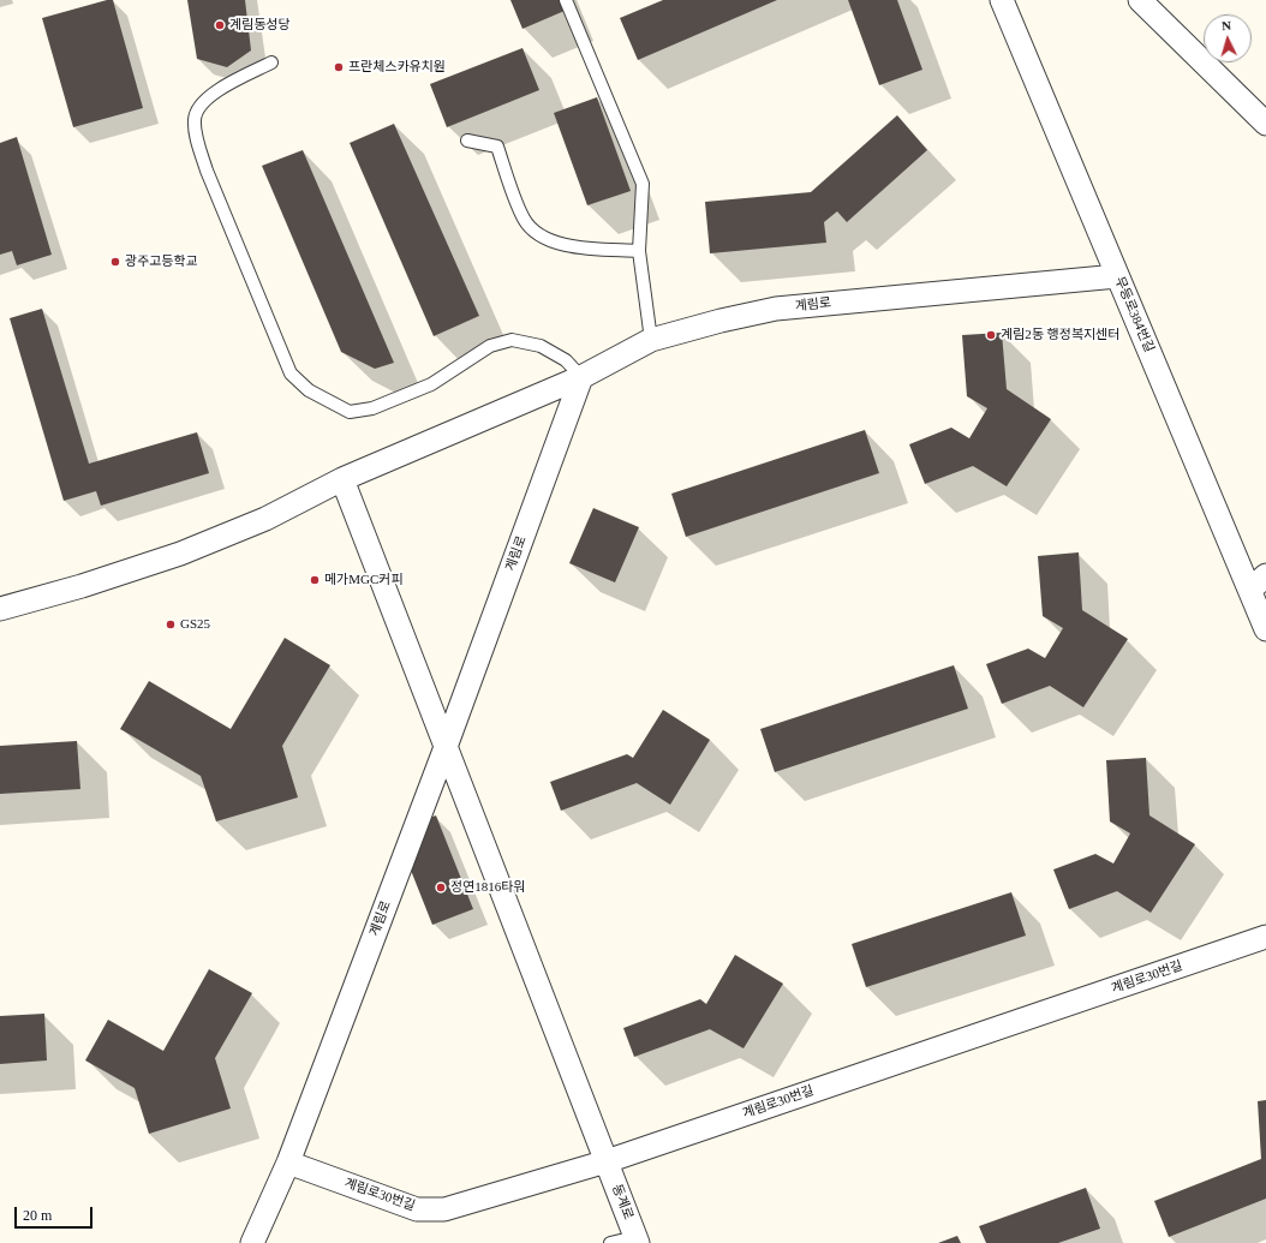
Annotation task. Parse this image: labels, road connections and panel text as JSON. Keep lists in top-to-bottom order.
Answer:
{
  "streets": {
    "street": [
      "계림로",
      "무등로384번길",
      "계림로30번길",
      "동계로"
    ]
  },
  "crossings": [
    ["계림로", "무등로384번길"],
    ["계림로", "계림로30번길"],
    ["계림로", "동계로"],
    ["계림로30번길", "동계로"]
  ],
  "places": [
    "계림동성당",
    "프란체스카유치원",
    "광주고등학교",
    "계림2동 행정복지센터",
    "메가MGC커피",
    "GS25",
    "정연1816타워"
  ],
  "scale_bar": "20 m",
  "north": "top"
}
